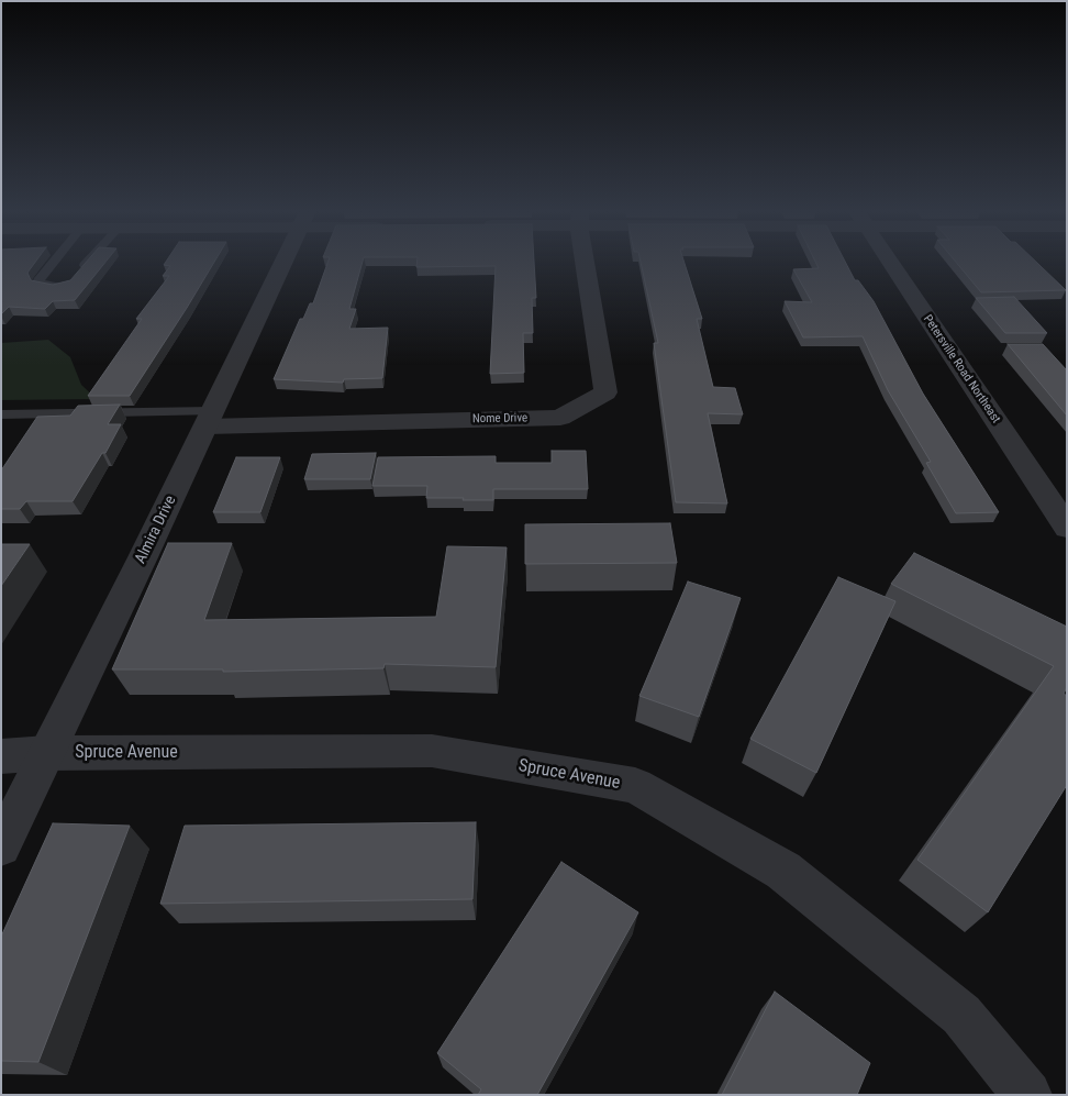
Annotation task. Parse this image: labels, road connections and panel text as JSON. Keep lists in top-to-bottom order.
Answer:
{
  "streets": {
    "street": [
      "Petersville Road Northeast",
      "Nome Drive",
      "Almira Drive",
      "Spruce Avenue"
    ]
  },
  "crossings": [
    ["Nome Drive", "Almira Drive"],
    ["Almira Drive", "Spruce Avenue"]
  ]
}
